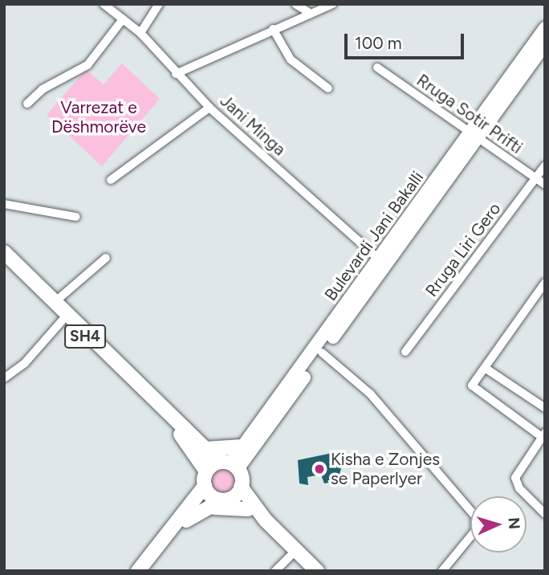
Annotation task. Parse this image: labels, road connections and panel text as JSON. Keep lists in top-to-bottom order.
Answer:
{
  "streets": {
    "main road": ["Bulevardi Jani Bakalli", "SH4"],
    "street": ["Rruga Sotir Prifti", "Jani Minga", "Rruga Liri Gero"]
  },
  "crossings": [
    ["Rruga Sotir Prifti", "Bulevardi Jani Bakalli"],
    ["Rruga Sotir Prifti", "Rruga Liri Gero"],
    ["Jani Minga", "Bulevardi Jani Bakalli"],
    ["Bulevardi Jani Bakalli", "SH4"]
  ],
  "parks": ["Varrezat e Dëshmorëve"],
  "places": ["Kisha e Zonjes se Paperlyer"],
  "scale_bar": "100 m",
  "north": "right"
}
